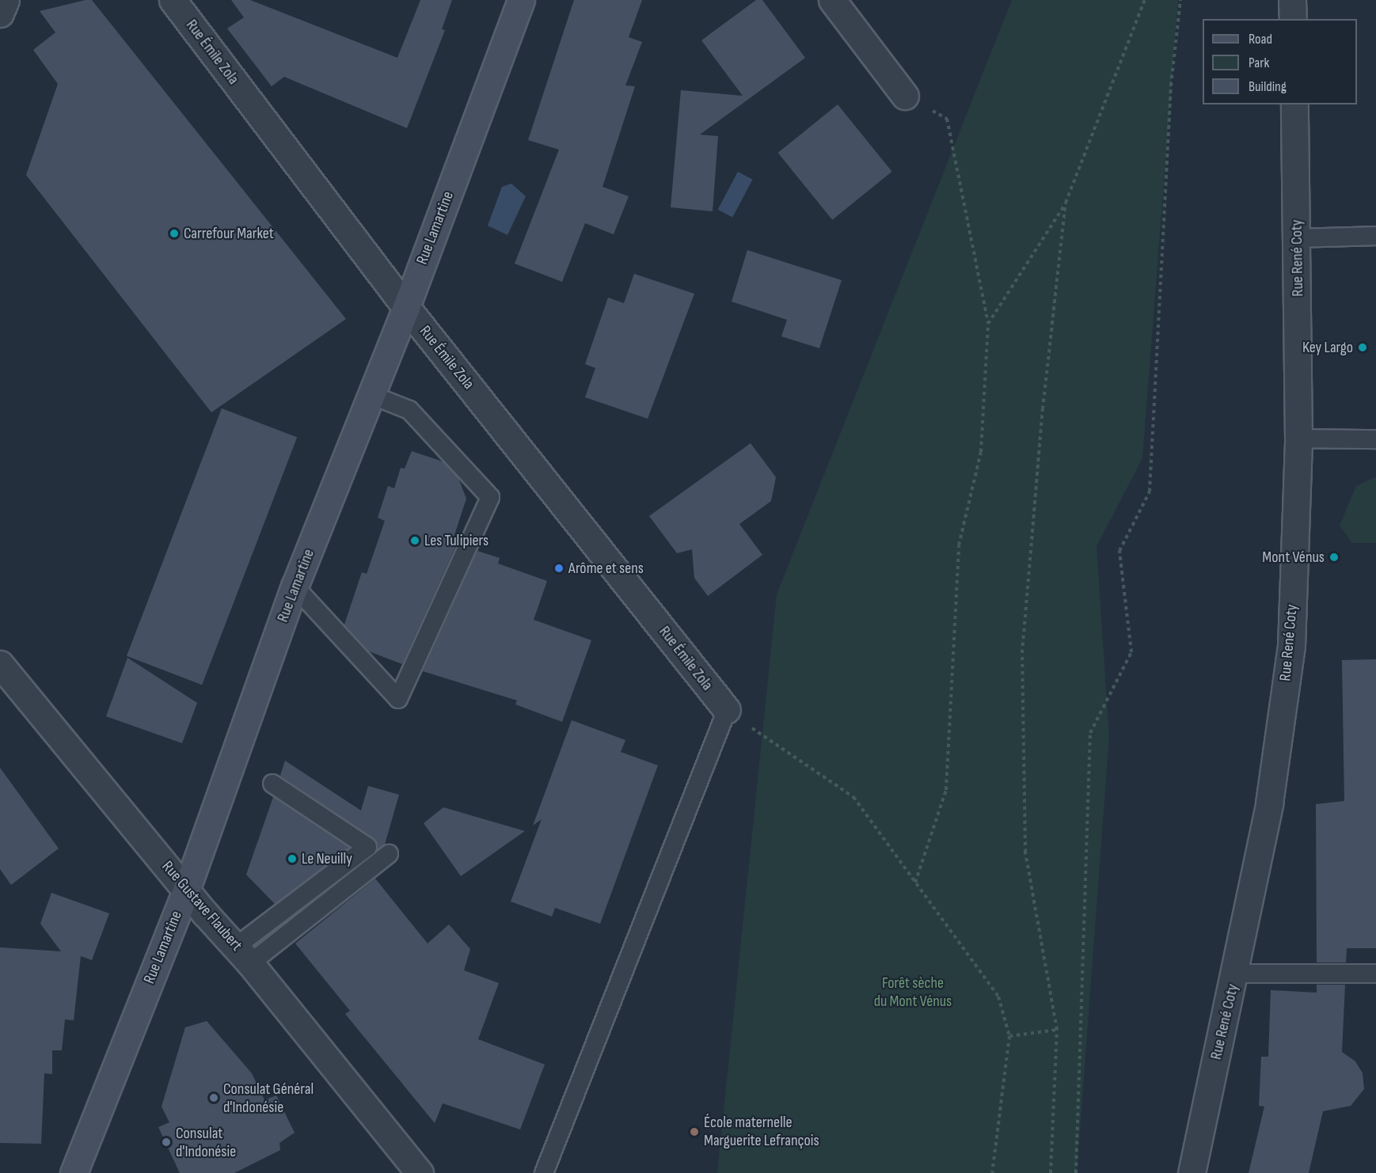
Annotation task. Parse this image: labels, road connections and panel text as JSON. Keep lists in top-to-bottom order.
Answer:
{
  "streets": {
    "street": [
      "Rue Émile Zola",
      "Rue Lamartine",
      "Rue René Coty",
      "Rue Gustave Flaubert"
    ]
  },
  "crossings": [
    ["Rue Émile Zola", "Rue Lamartine"],
    ["Rue Lamartine", "Rue Gustave Flaubert"]
  ],
  "parks": ["Forêt sèche du Mont Vénus"],
  "places": [
    "Carrefour Market",
    "Key Largo",
    "Les Tulipiers",
    "Mont Vénus",
    "Arôme et sens",
    "Le Neuilly",
    "Consulat Général d'Indonésie",
    "École maternelle Marguerite Lefrançois",
    "Consulat d'Indonésie"
  ],
  "legend": ["Road", "Park", "Building"]
}
